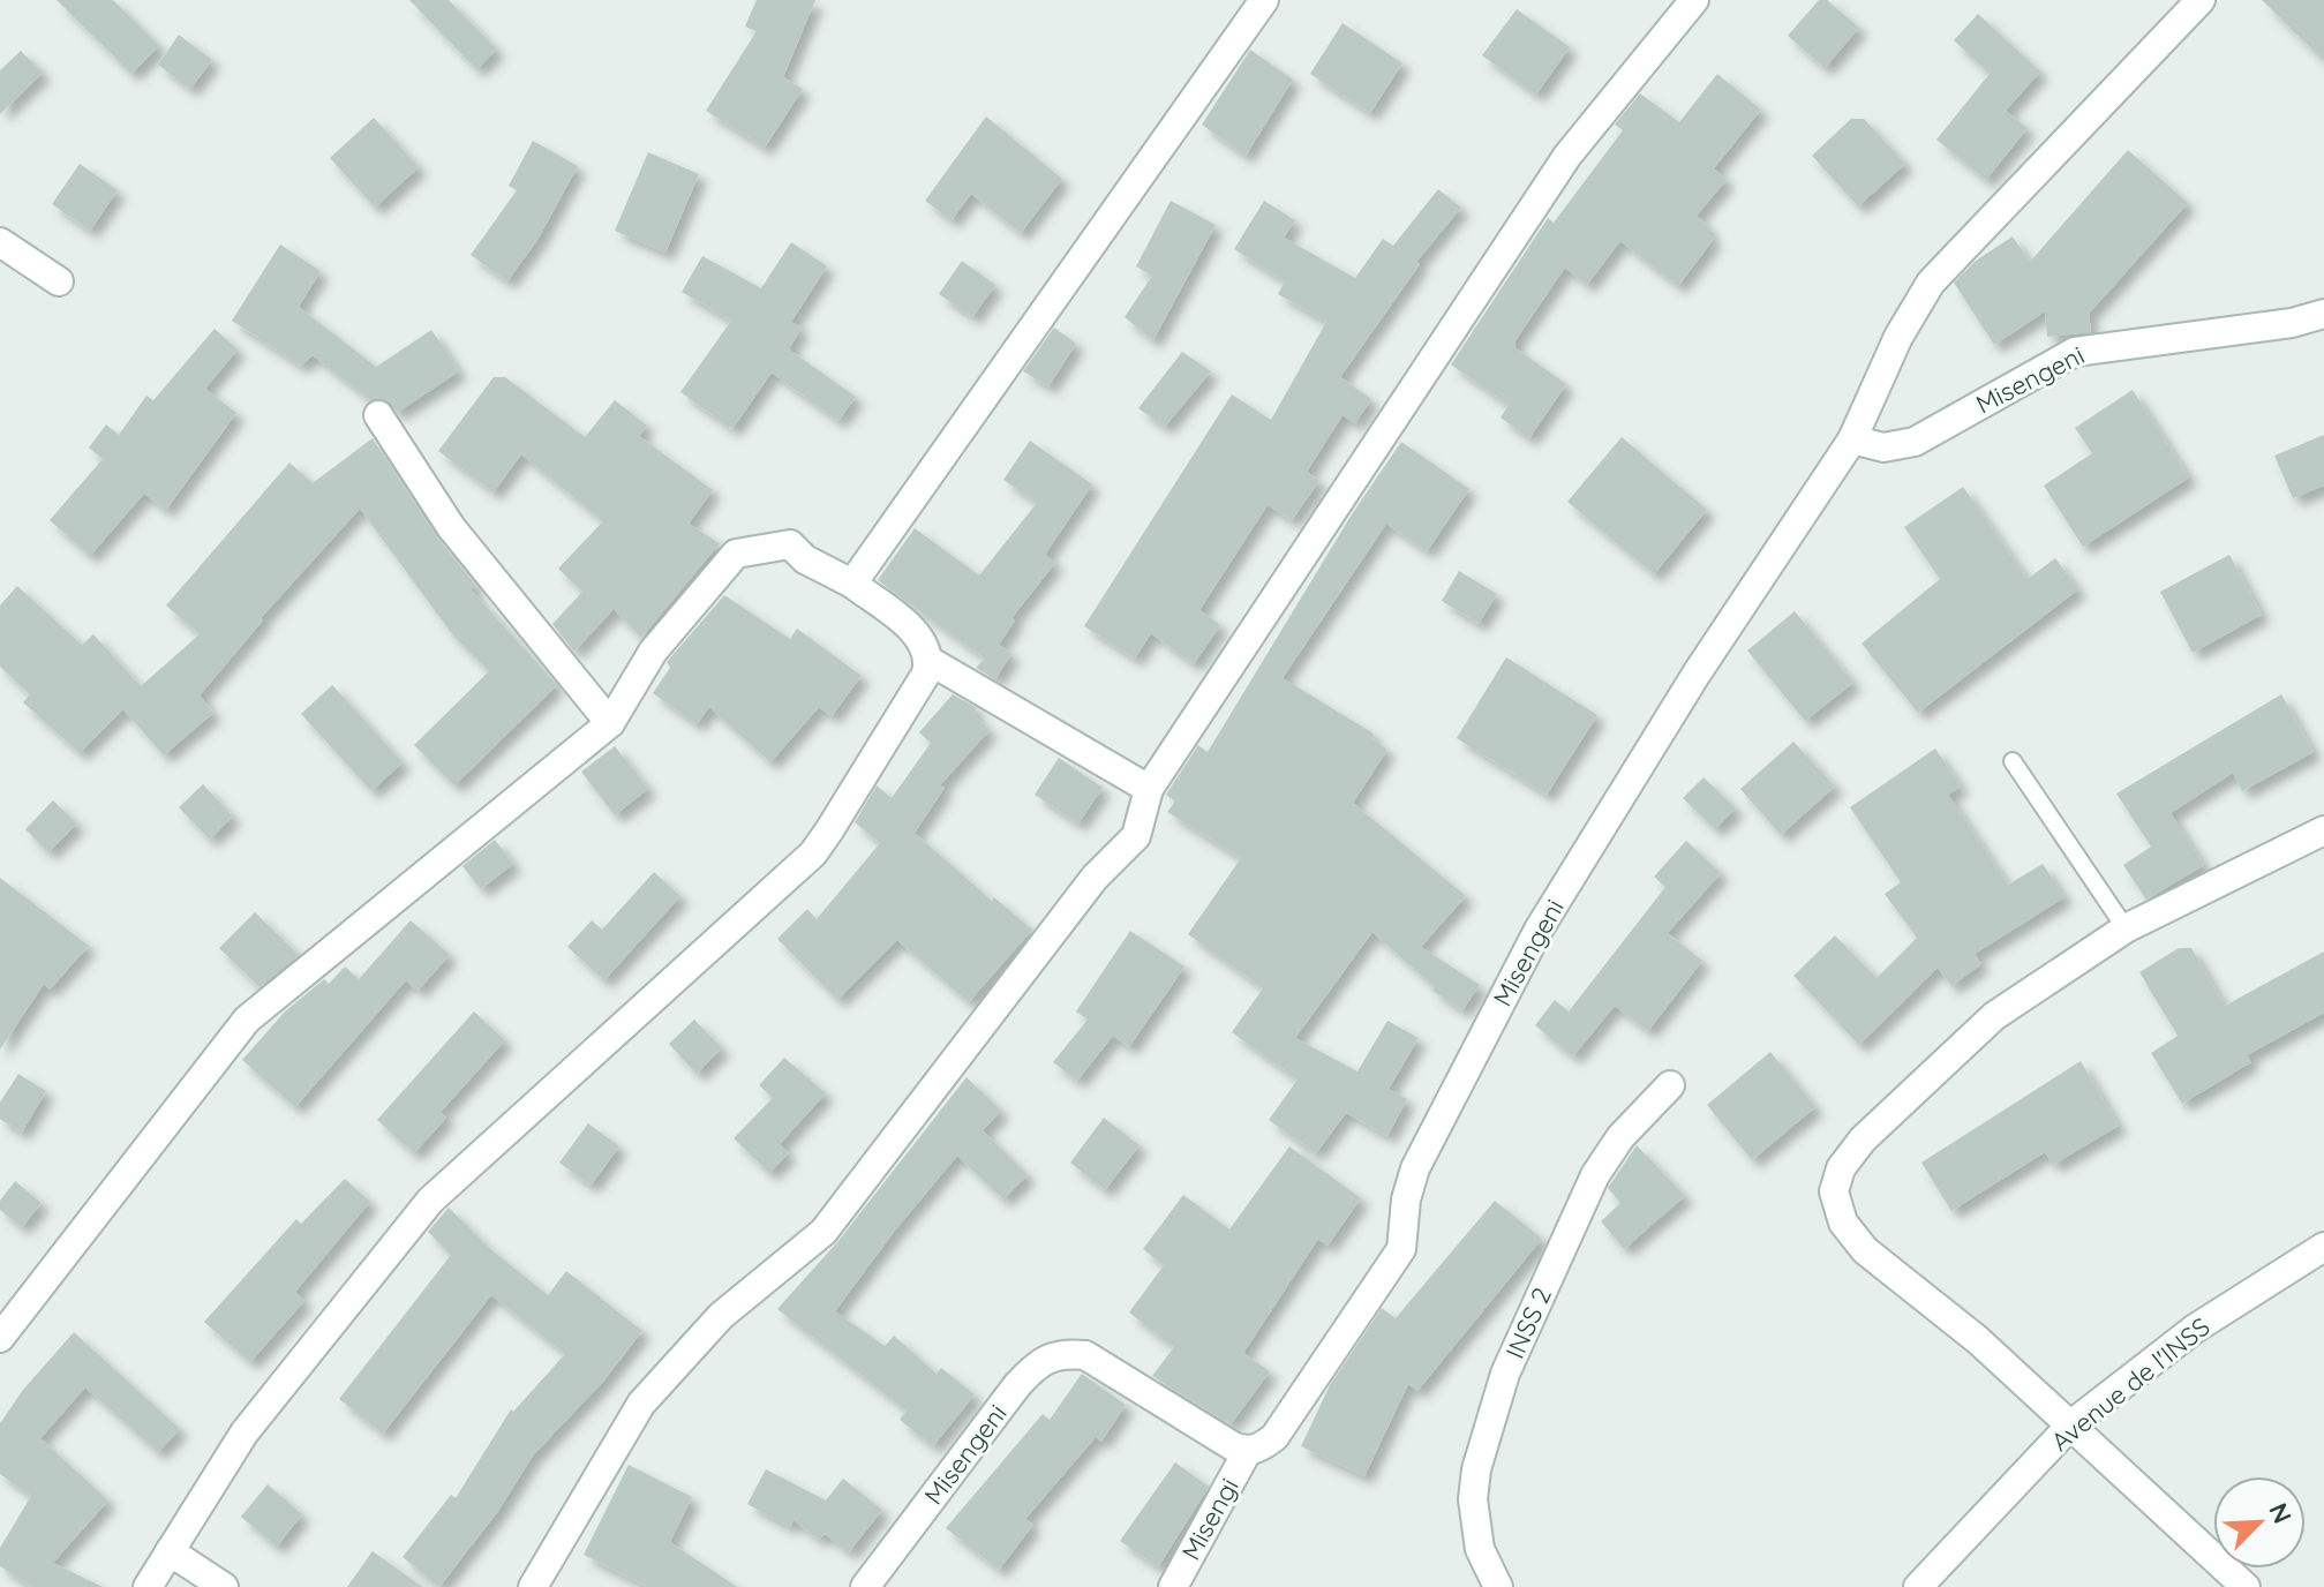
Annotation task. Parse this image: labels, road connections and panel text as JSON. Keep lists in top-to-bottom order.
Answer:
{
  "streets": {
    "street": [
      "Misengeni",
      "INSS 2",
      "Avenue de l'INSS",
      "Misengi"
    ]
  },
  "crossings": [
    ["Misengeni", "Misengi"]
  ],
  "north": "top right"
}
